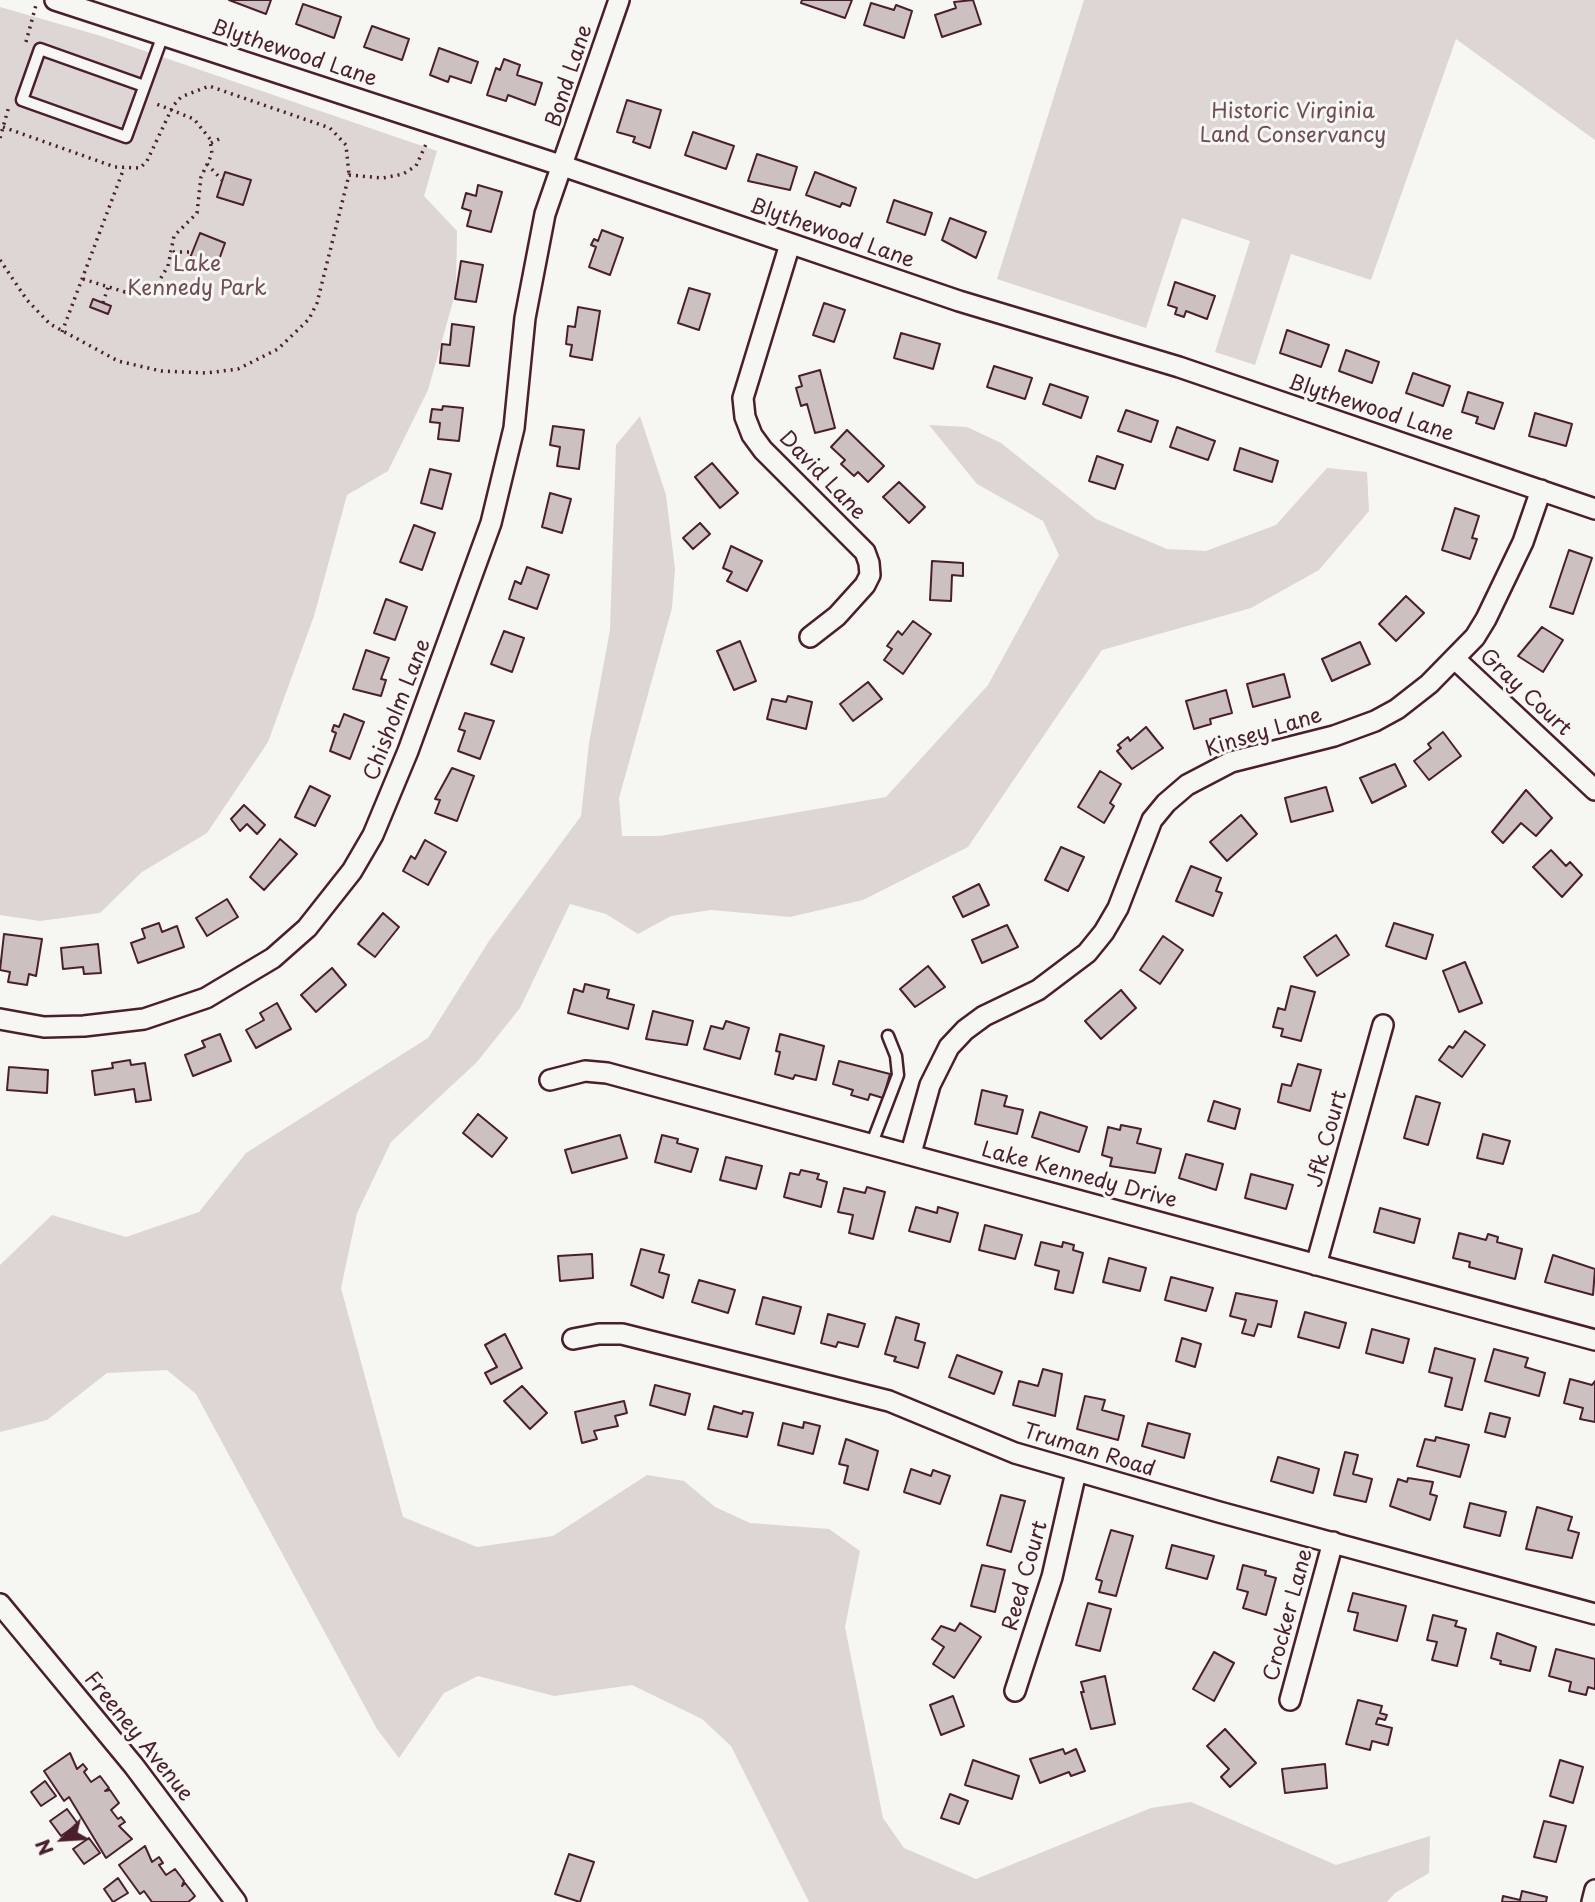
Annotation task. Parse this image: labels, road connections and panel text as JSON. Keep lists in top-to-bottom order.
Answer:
{
  "streets": {
    "street": [
      "Blythewood Lane",
      "Bond Lane",
      "David Lane",
      "Gray Court",
      "Chisholm Lane",
      "Kinsey Lane",
      "Jfk Court",
      "Lake Kennedy Drive",
      "Truman Road",
      "Reed Court",
      "Crocker Lane",
      "Freeney Avenue"
    ]
  },
  "crossings": [
    ["Blythewood Lane", "Bond Lane"],
    ["Blythewood Lane", "David Lane"],
    ["Blythewood Lane", "Chisholm Lane"],
    ["Blythewood Lane", "Kinsey Lane"],
    ["Bond Lane", "Chisholm Lane"],
    ["Gray Court", "Kinsey Lane"],
    ["Kinsey Lane", "Lake Kennedy Drive"],
    ["Jfk Court", "Lake Kennedy Drive"],
    ["Truman Road", "Reed Court"],
    ["Truman Road", "Crocker Lane"]
  ],
  "parks": ["Historic Virginia Land Conservancy", "Lake Kennedy Park"],
  "north": "bottom left"
}
